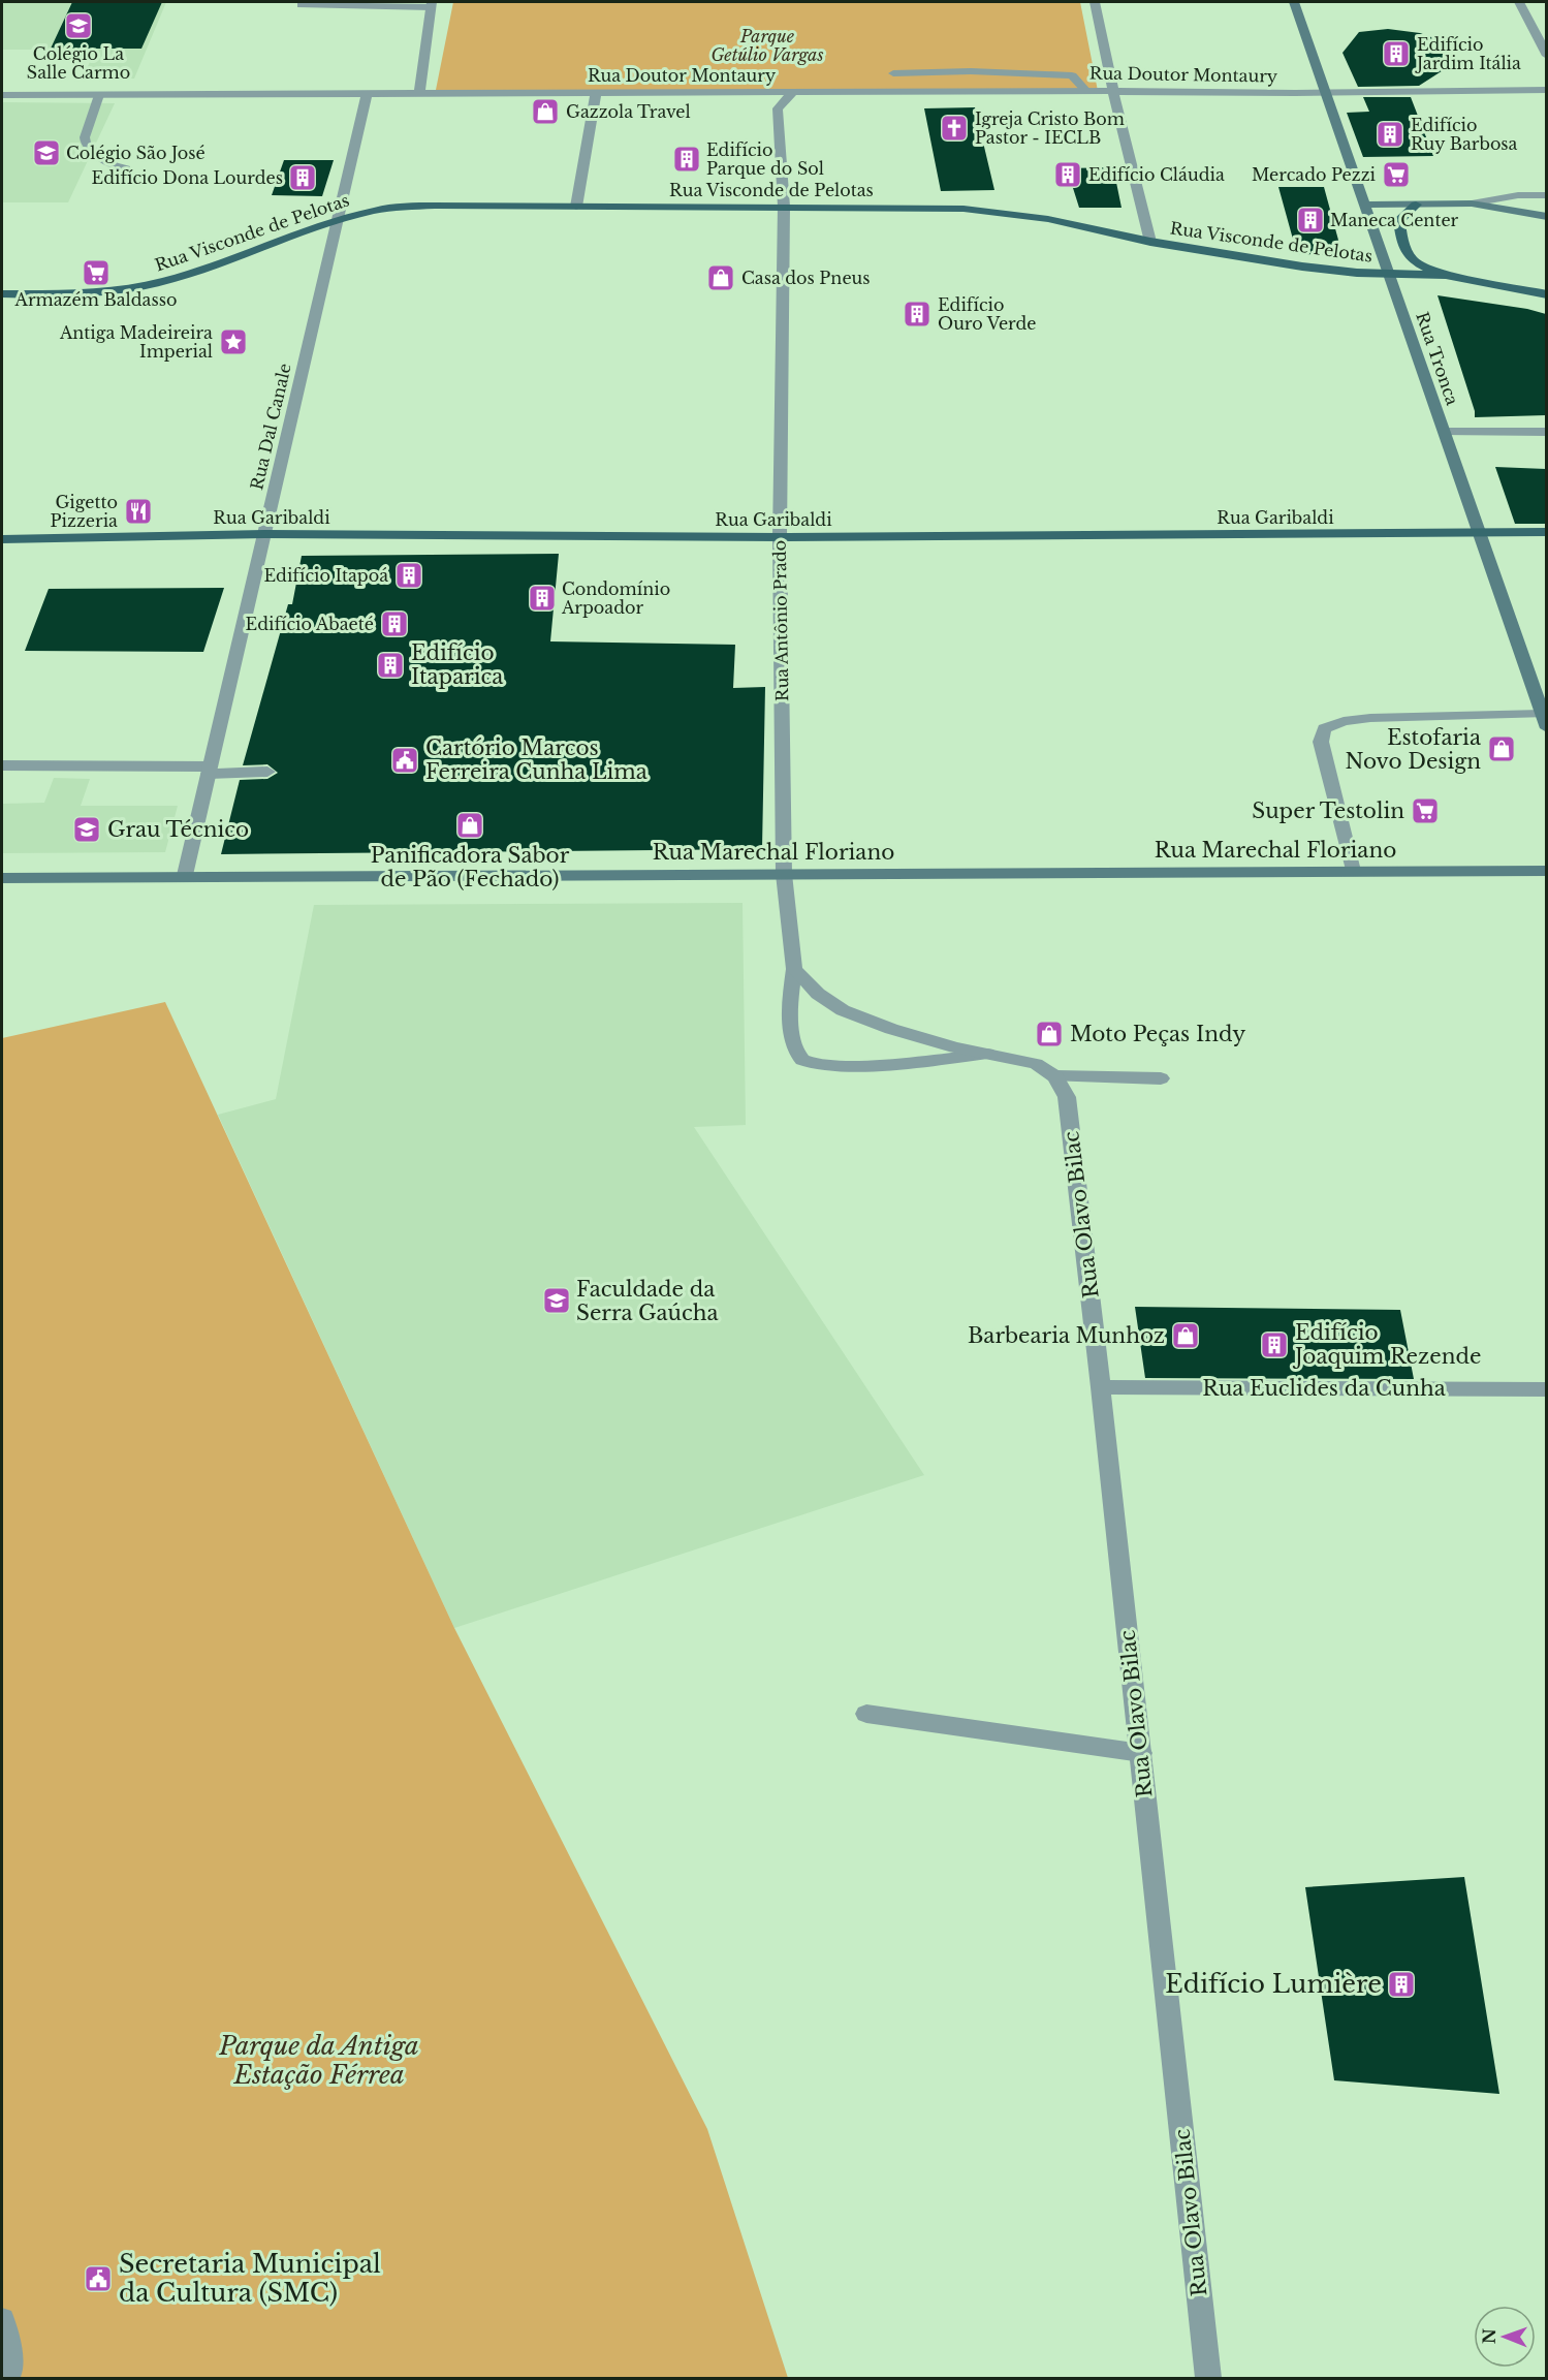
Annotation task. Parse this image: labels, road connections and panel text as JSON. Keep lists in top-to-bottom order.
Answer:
{
  "streets": {
    "main road": ["Rua Visconde de Pelotas", "Rua Garibaldi"],
    "street": [
      "Rua Doutor Montaury",
      "Rua Tronca",
      "Rua Dal Canale",
      "Rua Antônio Prado",
      "Rua Marechal Floriano",
      "Rua Olavo Bilac",
      "Rua Euclides da Cunha"
    ]
  },
  "crossings": [
    ["Rua Doutor Montaury", "Rua Tronca"],
    ["Rua Doutor Montaury", "Rua Dal Canale"],
    ["Rua Doutor Montaury", "Rua Antônio Prado"],
    ["Rua Visconde de Pelotas", "Rua Tronca"],
    ["Rua Visconde de Pelotas", "Rua Dal Canale"],
    ["Rua Visconde de Pelotas", "Rua Antônio Prado"],
    ["Rua Tronca", "Rua Garibaldi"],
    ["Rua Dal Canale", "Rua Garibaldi"],
    ["Rua Dal Canale", "Rua Marechal Floriano"],
    ["Rua Garibaldi", "Rua Antônio Prado"],
    ["Rua Antônio Prado", "Rua Marechal Floriano"],
    ["Rua Antônio Prado", "Rua Olavo Bilac"],
    ["Rua Olavo Bilac", "Rua Euclides da Cunha"]
  ],
  "parks": ["Parque Getúlio Vargas", "Parque da Antiga Estação Férrea"],
  "places": {
    "school or university": [
      "Colégio La Salle Carmo",
      "Colégio São José",
      "Grau Técnico",
      "Faculdade da Serra Gaúcha"
    ],
    "building": [
      "Edifício Jardim Itália",
      "Edifício Ruy Barbosa",
      "Edifício Parque do Sol",
      "Edifício Cláudia",
      "Edifício Dona Lourdes",
      "Maneca Center",
      "Edifício Ouro Verde",
      "Edifício Itapoá",
      "Condomínio Arpoador",
      "Edifício Abaeté",
      "Edifício Itaparica",
      "Edifício Joaquim Rezende",
      "Edifício Lumière"
    ],
    "shop": [
      "Gazzola Travel",
      "Casa dos Pneus",
      "Estofaria Novo Design",
      "Panificadora Sabor de Pão (Fechado)",
      "Moto Peças Indy",
      "Barbearia Munhoz"
    ],
    "church": ["Igreja Cristo Bom Pastor - IECLB"],
    "supermarket": ["Mercado Pezzi", "Armazém Baldasso", "Super Testolin"],
    "place": ["Antiga Madeireira Imperial"],
    "restaurant": ["Gigetto Pizzeria"],
    "public building": ["Cartório Marcos Ferreira Cunha Lima", "Secretaria Municipal da Cultura (SMC)"]
  },
  "north": "left"
}
